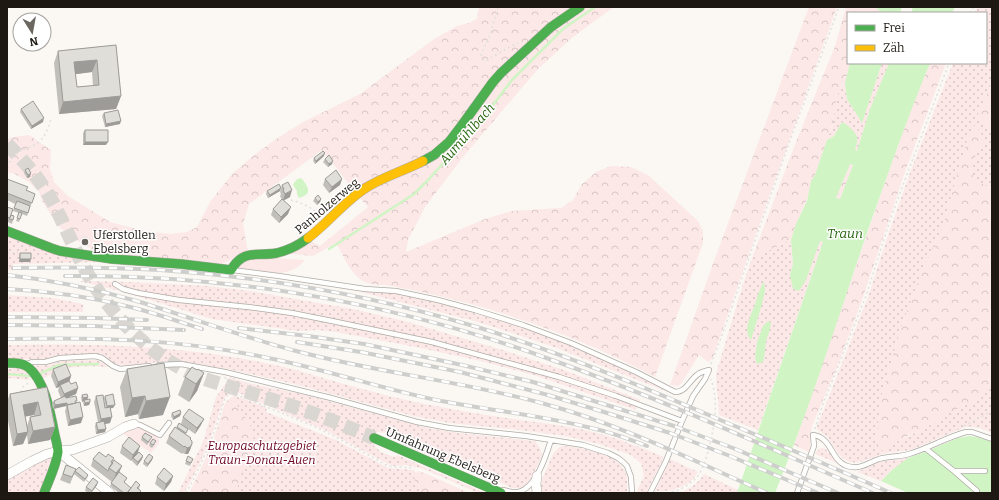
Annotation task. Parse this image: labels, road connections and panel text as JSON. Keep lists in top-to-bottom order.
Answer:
{
  "streets": {
    "street": ["Panholzerweg", "Umfahrung Ebelsberg"]
  },
  "water": ["Aumühlbach", "Traun"],
  "parks": ["Europaschutzgebiet Traun-Donau-Auen"],
  "places": ["Uferstollen Ebelsberg"],
  "legend": ["Frei", "Zäh"],
  "north": "bottom"
}
